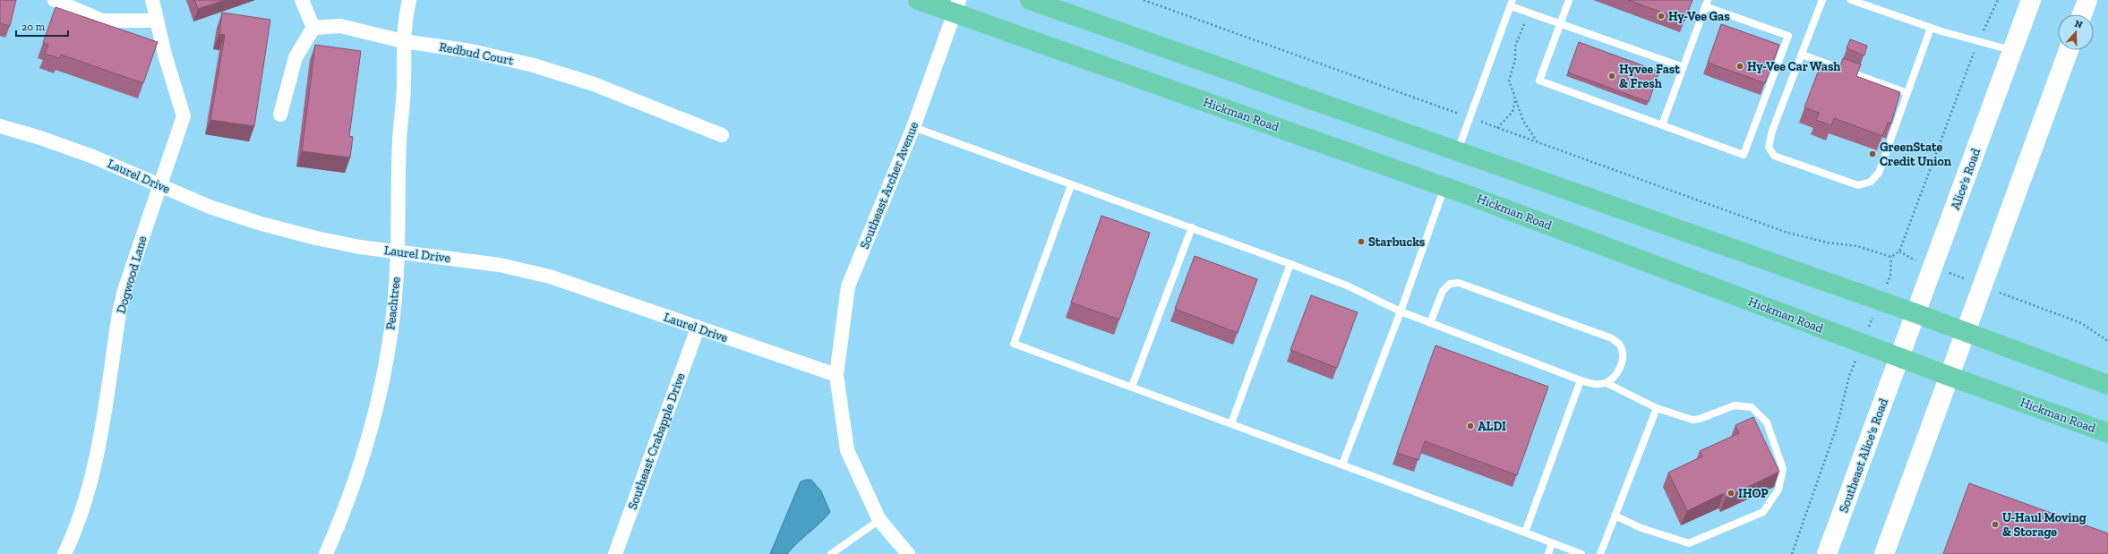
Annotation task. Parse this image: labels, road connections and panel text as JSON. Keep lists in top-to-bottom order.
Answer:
{
  "streets": {
    "highway": ["Hickman Road"],
    "main road": ["Alice's Road", "Southeast Alice's Road"],
    "street": [
      "Redbud Court",
      "Laurel Drive",
      "Southeast Archer Avenue",
      "Dogwood Lane",
      "Peachtree",
      "Southeast Crabapple Drive"
    ]
  },
  "crossings": [
    ["Redbud Court", "Peachtree"],
    ["Hickman Road", "Alice's Road"],
    ["Hickman Road", "Southeast Archer Avenue"],
    ["Hickman Road", "Southeast Alice's Road"],
    ["Laurel Drive", "Southeast Archer Avenue"],
    ["Laurel Drive", "Dogwood Lane"],
    ["Laurel Drive", "Peachtree"],
    ["Laurel Drive", "Southeast Crabapple Drive"],
    ["Alice's Road", "Southeast Alice's Road"]
  ],
  "places": [
    "Hy-Vee Gas",
    "Hy-Vee Car Wash",
    "Hyvee Fast & Fresh",
    "GreenState Credit Union",
    "Starbucks",
    "ALDI",
    "IHOP",
    "U-Haul Moving & Storage"
  ],
  "scale_bar": "20 m",
  "north": "top"
}
